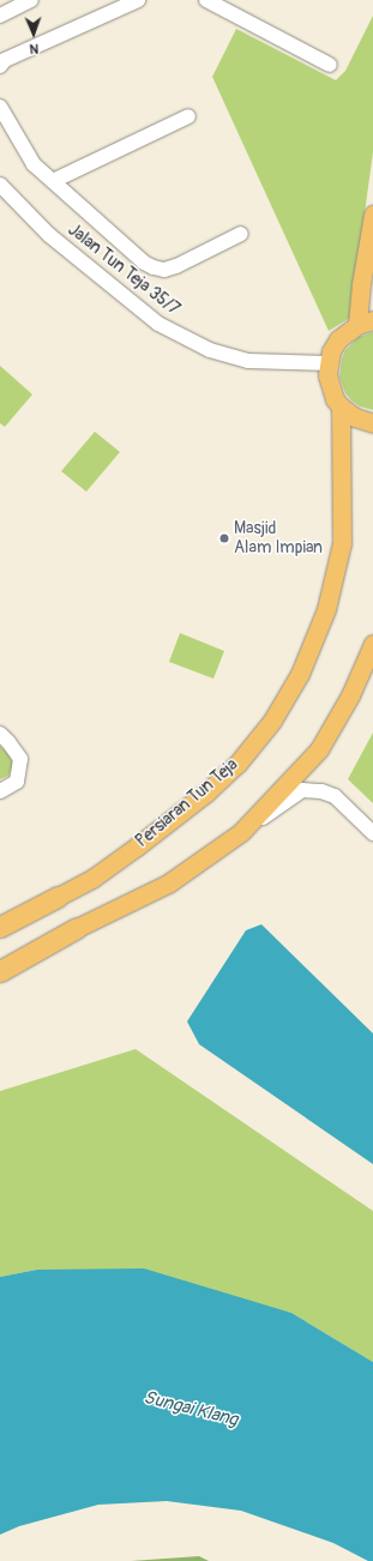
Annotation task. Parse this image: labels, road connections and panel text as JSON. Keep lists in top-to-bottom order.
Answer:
{
  "streets": {
    "main road": ["Persiaran Tun Teja"],
    "street": ["Jalan Tun Teja 35/7"]
  },
  "water": ["Sungai Klang"],
  "places": ["Masjid Alam Impian"],
  "north": "bottom"
}
